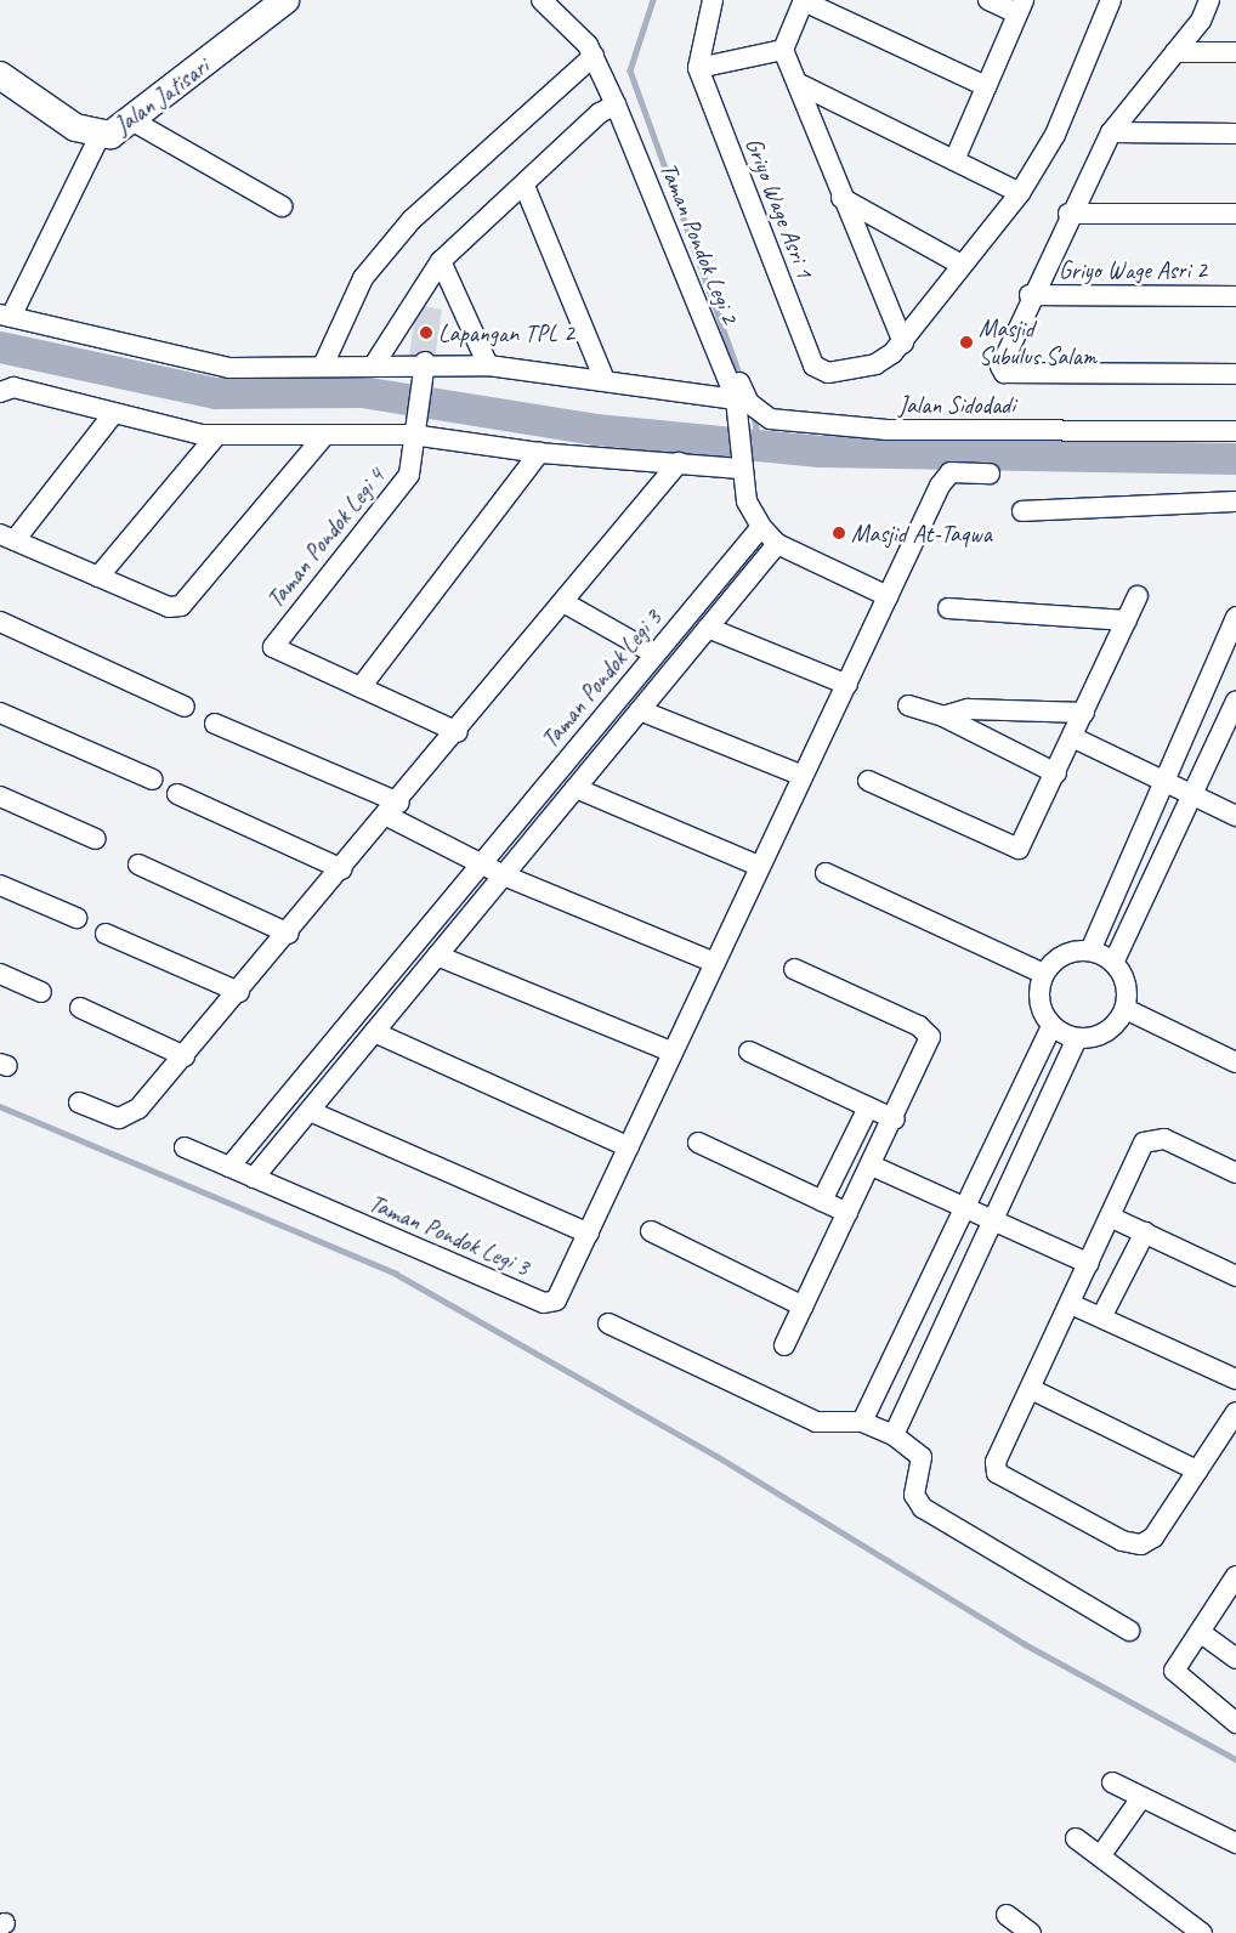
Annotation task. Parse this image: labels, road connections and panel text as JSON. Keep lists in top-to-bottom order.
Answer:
{
  "streets": {
    "street": [
      "Jalan Jatisari",
      "Griyo Wage Asri 1",
      "Taman Pondok Legi 2",
      "Griyo Wage Asri 2",
      "Jalan Sidodadi",
      "Taman Pondok Legi 4",
      "Taman Pondok Legi 3"
    ]
  },
  "crossings": [
    ["Taman Pondok Legi 2", "Jalan Sidodadi"]
  ],
  "places": ["Lapangan TPL 2", "Masjid Subulus Salam", "Masjid At-Taqwa"]
}
